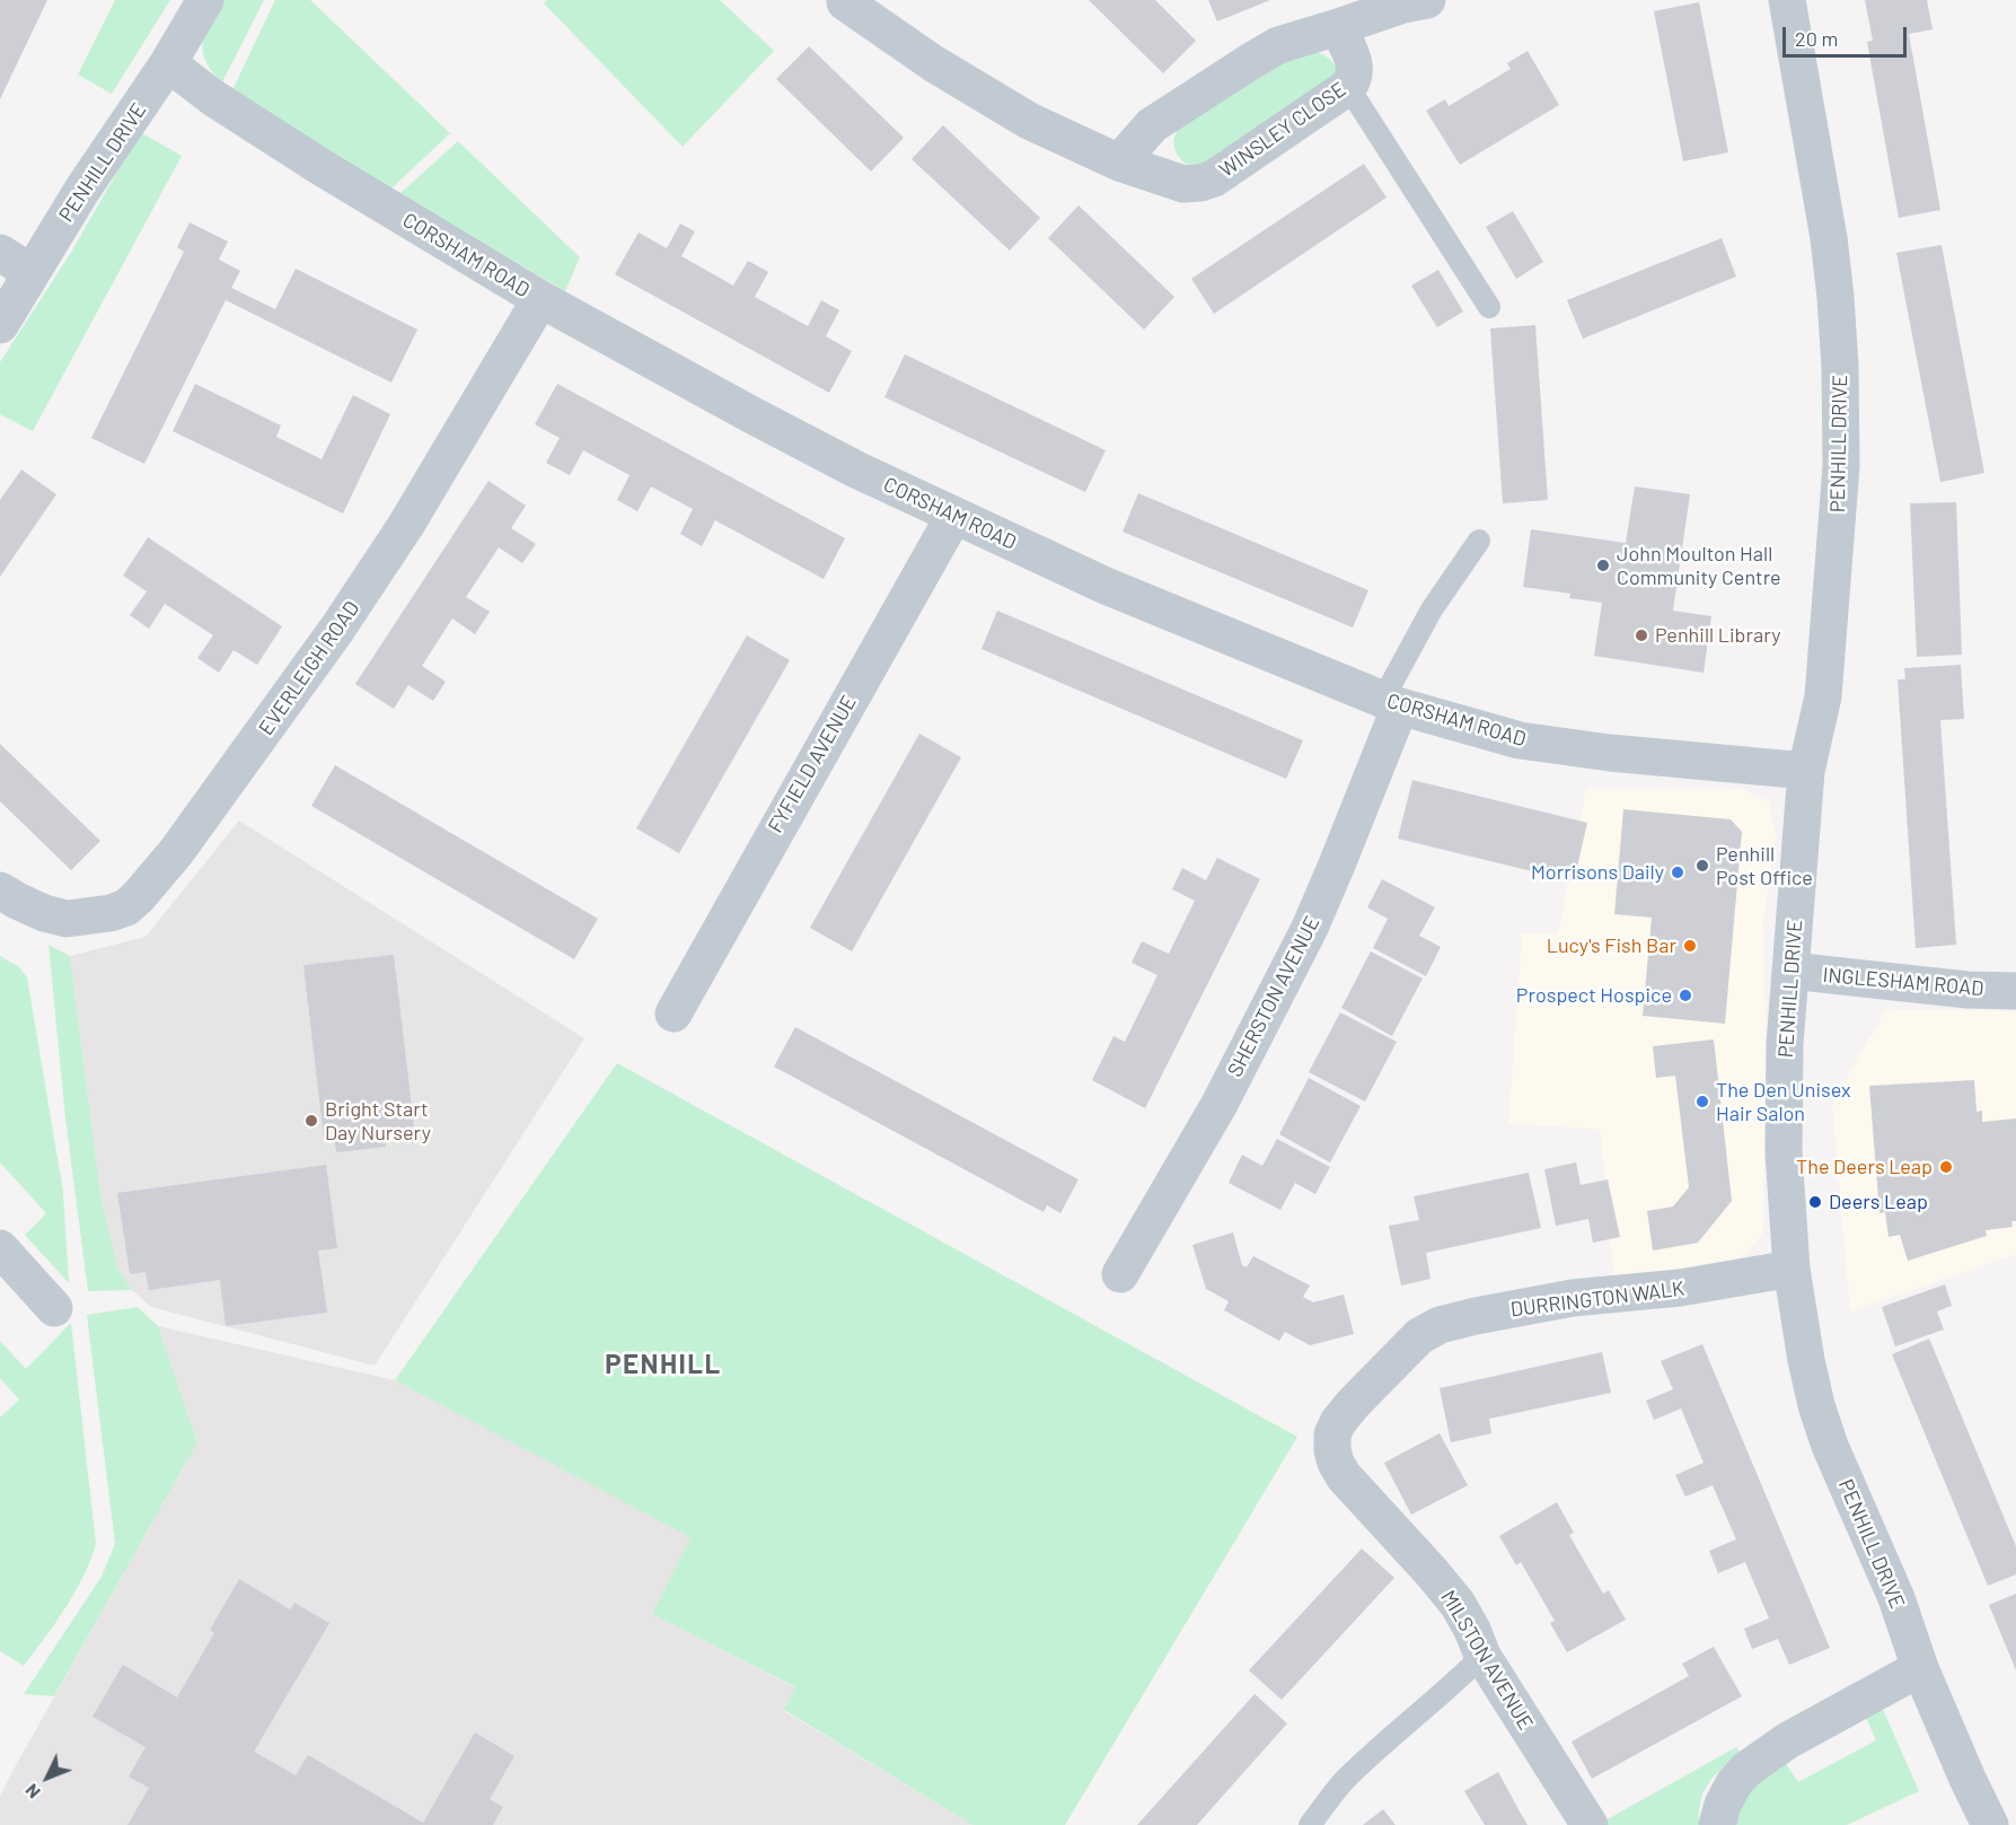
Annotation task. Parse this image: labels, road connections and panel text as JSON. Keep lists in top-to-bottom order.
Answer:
{
  "streets": {
    "street": [
      "WINSLEY CLOSE",
      "PENHILL DRIVE",
      "CORSHAM ROAD",
      "EVERLEIGH ROAD",
      "FYFIELD AVENUE",
      "INGLESHAM ROAD",
      "SHERSTON AVENUE",
      "DURRINGTON WALK",
      "MILSTON AVENUE"
    ]
  },
  "crossings": [
    ["PENHILL DRIVE", "CORSHAM ROAD"],
    ["PENHILL DRIVE", "INGLESHAM ROAD"],
    ["PENHILL DRIVE", "DURRINGTON WALK"],
    ["CORSHAM ROAD", "EVERLEIGH ROAD"],
    ["CORSHAM ROAD", "FYFIELD AVENUE"],
    ["CORSHAM ROAD", "SHERSTON AVENUE"],
    ["DURRINGTON WALK", "MILSTON AVENUE"]
  ],
  "districts": ["PENHILL"],
  "places": [
    "John Moulton Hall Community Centre",
    "Penhill Library",
    "Penhill Post Office",
    "Morrisons Daily",
    "Lucy's Fish Bar",
    "Prospect Hospice",
    "The Den Unisex Hair Salon",
    "Bright Start Day Nursery",
    "The Deers Leap",
    "Deers Leap"
  ],
  "scale_bar": "20 m",
  "north": "bottom left"
}
